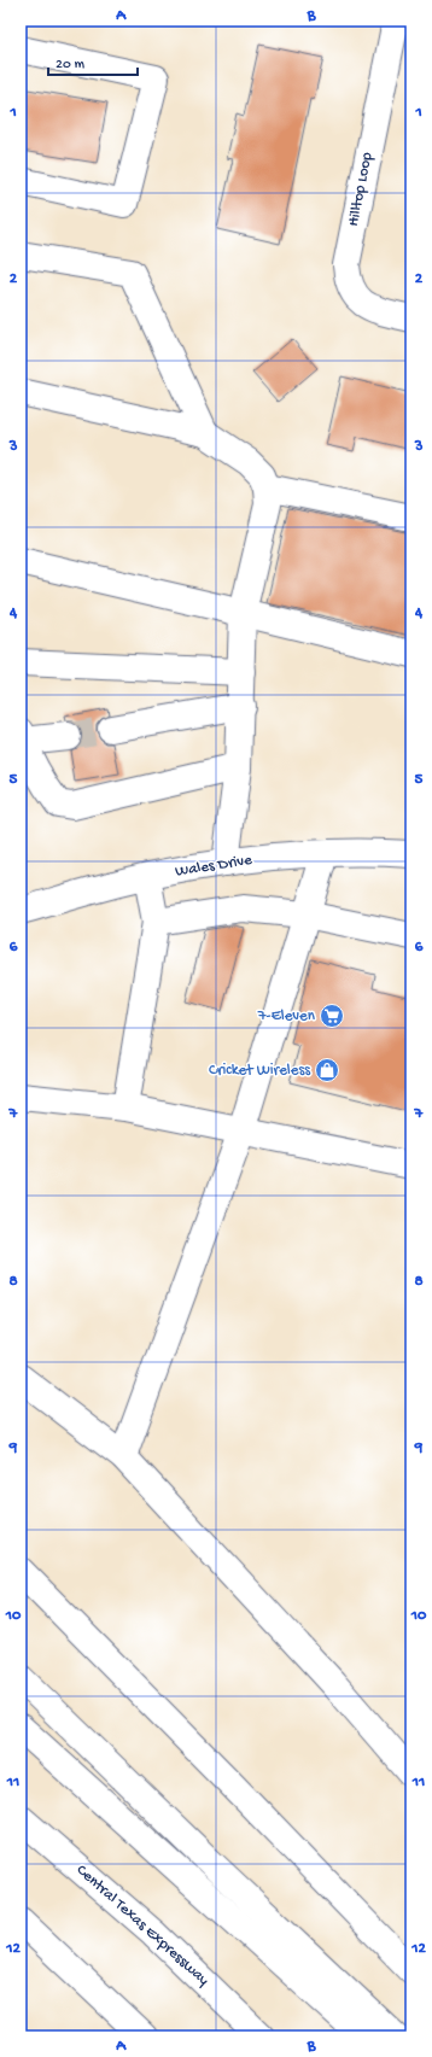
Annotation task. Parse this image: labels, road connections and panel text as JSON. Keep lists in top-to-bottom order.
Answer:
{
  "streets": {
    "main road": ["Hilltop Loop", "Wales Drive", "Central Texas Expressway"]
  },
  "places": {
    "supermarket": ["7-Eleven"],
    "shop": ["Cricket Wireless"]
  },
  "scale_bar": "20 m",
  "grid": {
    "columns": ["A", "B"],
    "rows": [
      "1",
      "2",
      "3",
      "4",
      "5",
      "6",
      "7",
      "8",
      "9",
      "10",
      "11",
      "12"
    ]
  }
}
